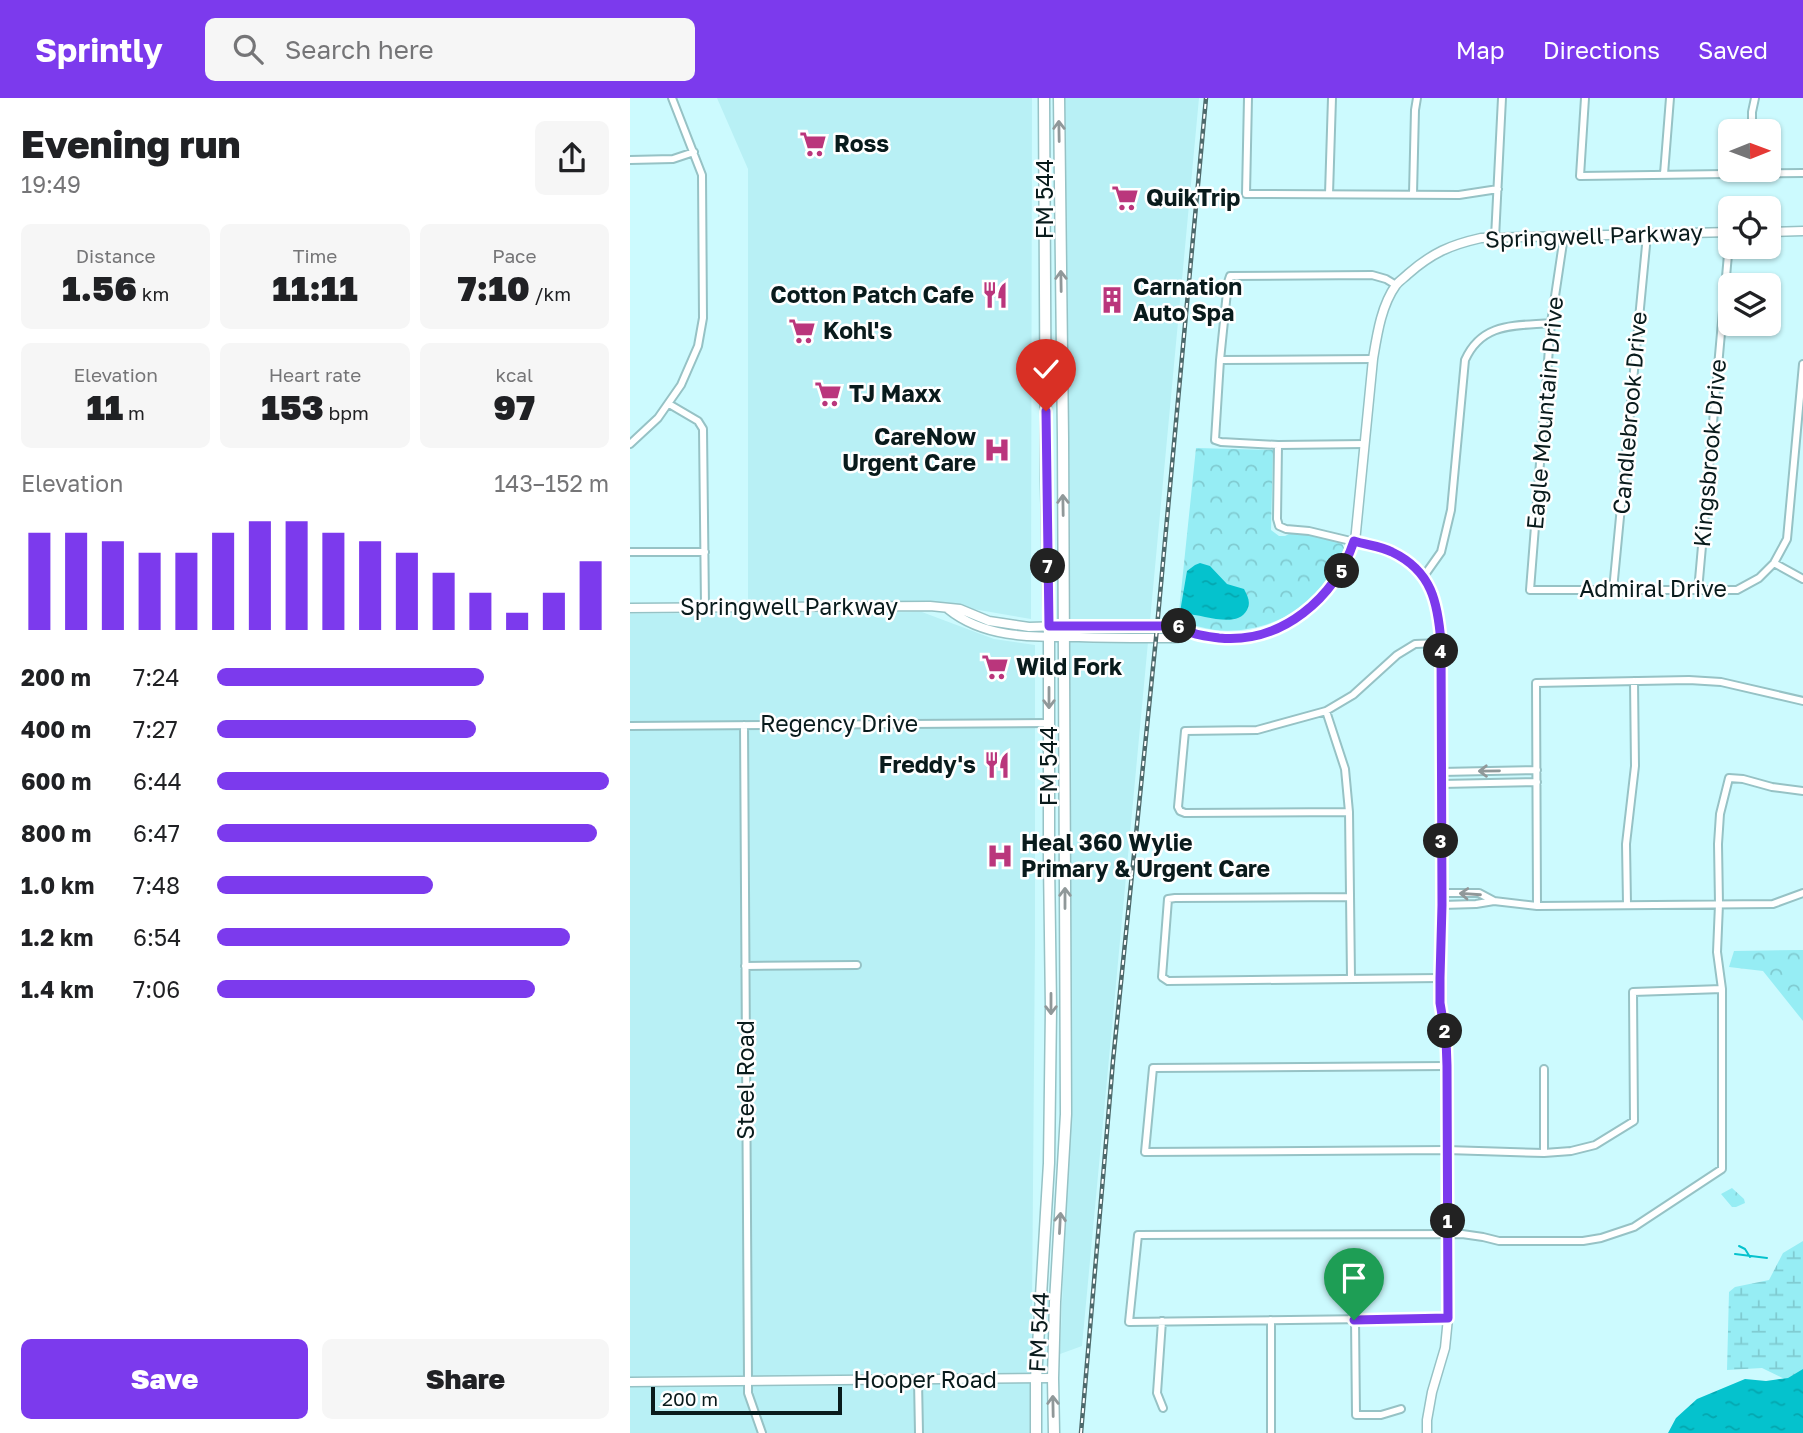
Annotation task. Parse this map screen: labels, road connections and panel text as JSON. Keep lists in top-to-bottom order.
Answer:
{
  "streets": {
    "main road": ["FM 544"],
    "street": [
      "Springwell Parkway",
      "Eagle Mountain Drive",
      "Candlebrook Drive",
      "Kingsbrook Drive",
      "Admiral Drive",
      "Regency Drive",
      "Steel Road",
      "Hooper Road"
    ]
  },
  "crossings": [
    ["FM 544", "Springwell Parkway"],
    ["FM 544", "Regency Drive"],
    ["FM 544", "Hooper Road"],
    ["Springwell Parkway", "Eagle Mountain Drive"],
    ["Springwell Parkway", "Candlebrook Drive"],
    ["Eagle Mountain Drive", "Admiral Drive"],
    ["Candlebrook Drive", "Admiral Drive"],
    ["Kingsbrook Drive", "Admiral Drive"],
    ["Regency Drive", "Steel Road"],
    ["Steel Road", "Hooper Road"]
  ],
  "places": {
    "supermarket": [
      "Ross",
      "QuikTrip",
      "Kohl's",
      "TJ Maxx",
      "Wild Fork"
    ],
    "restaurant": ["Cotton Patch Cafe", "Freddy's"],
    "building": ["Carnation Auto Spa"],
    "hospital": ["CareNow Urgent Care", "Heal 360 Wylie Primary & Urgent Care"]
  },
  "scale_bar": "200 m",
  "north": "right",
  "page": {
    "header": "Sprintly",
    "search": "Search here",
    "nav": ["Map", "Directions", "Saved"],
    "heading": ["Evening run", "19:49"],
    "stats": [
      ["Distance", "1.56 km"],
      ["Time", "11:11"],
      ["Pace", "7:10 /km"],
      ["Elevation", "11 m"],
      ["Heart rate", "153 bpm"],
      ["kcal", "97"]
    ],
    "chart": ["Elevation", "143–152 m"],
    "pins": [
      "7",
      "5",
      "6",
      "4",
      "3",
      "2",
      "1"
    ],
    "list": [
      {
        "name": "200 m",
        "note": "7:24"
      },
      {
        "name": "400 m",
        "note": "7:27"
      },
      {
        "name": "600 m",
        "note": "6:44"
      },
      {
        "name": "800 m",
        "note": "6:47"
      },
      {
        "name": "1.0 km",
        "note": "7:48"
      },
      {
        "name": "1.2 km",
        "note": "6:54"
      },
      {
        "name": "1.4 km",
        "note": "7:06"
      }
    ],
    "buttons": ["Save", "Share"],
    "scale": "200 m"
  }
}
